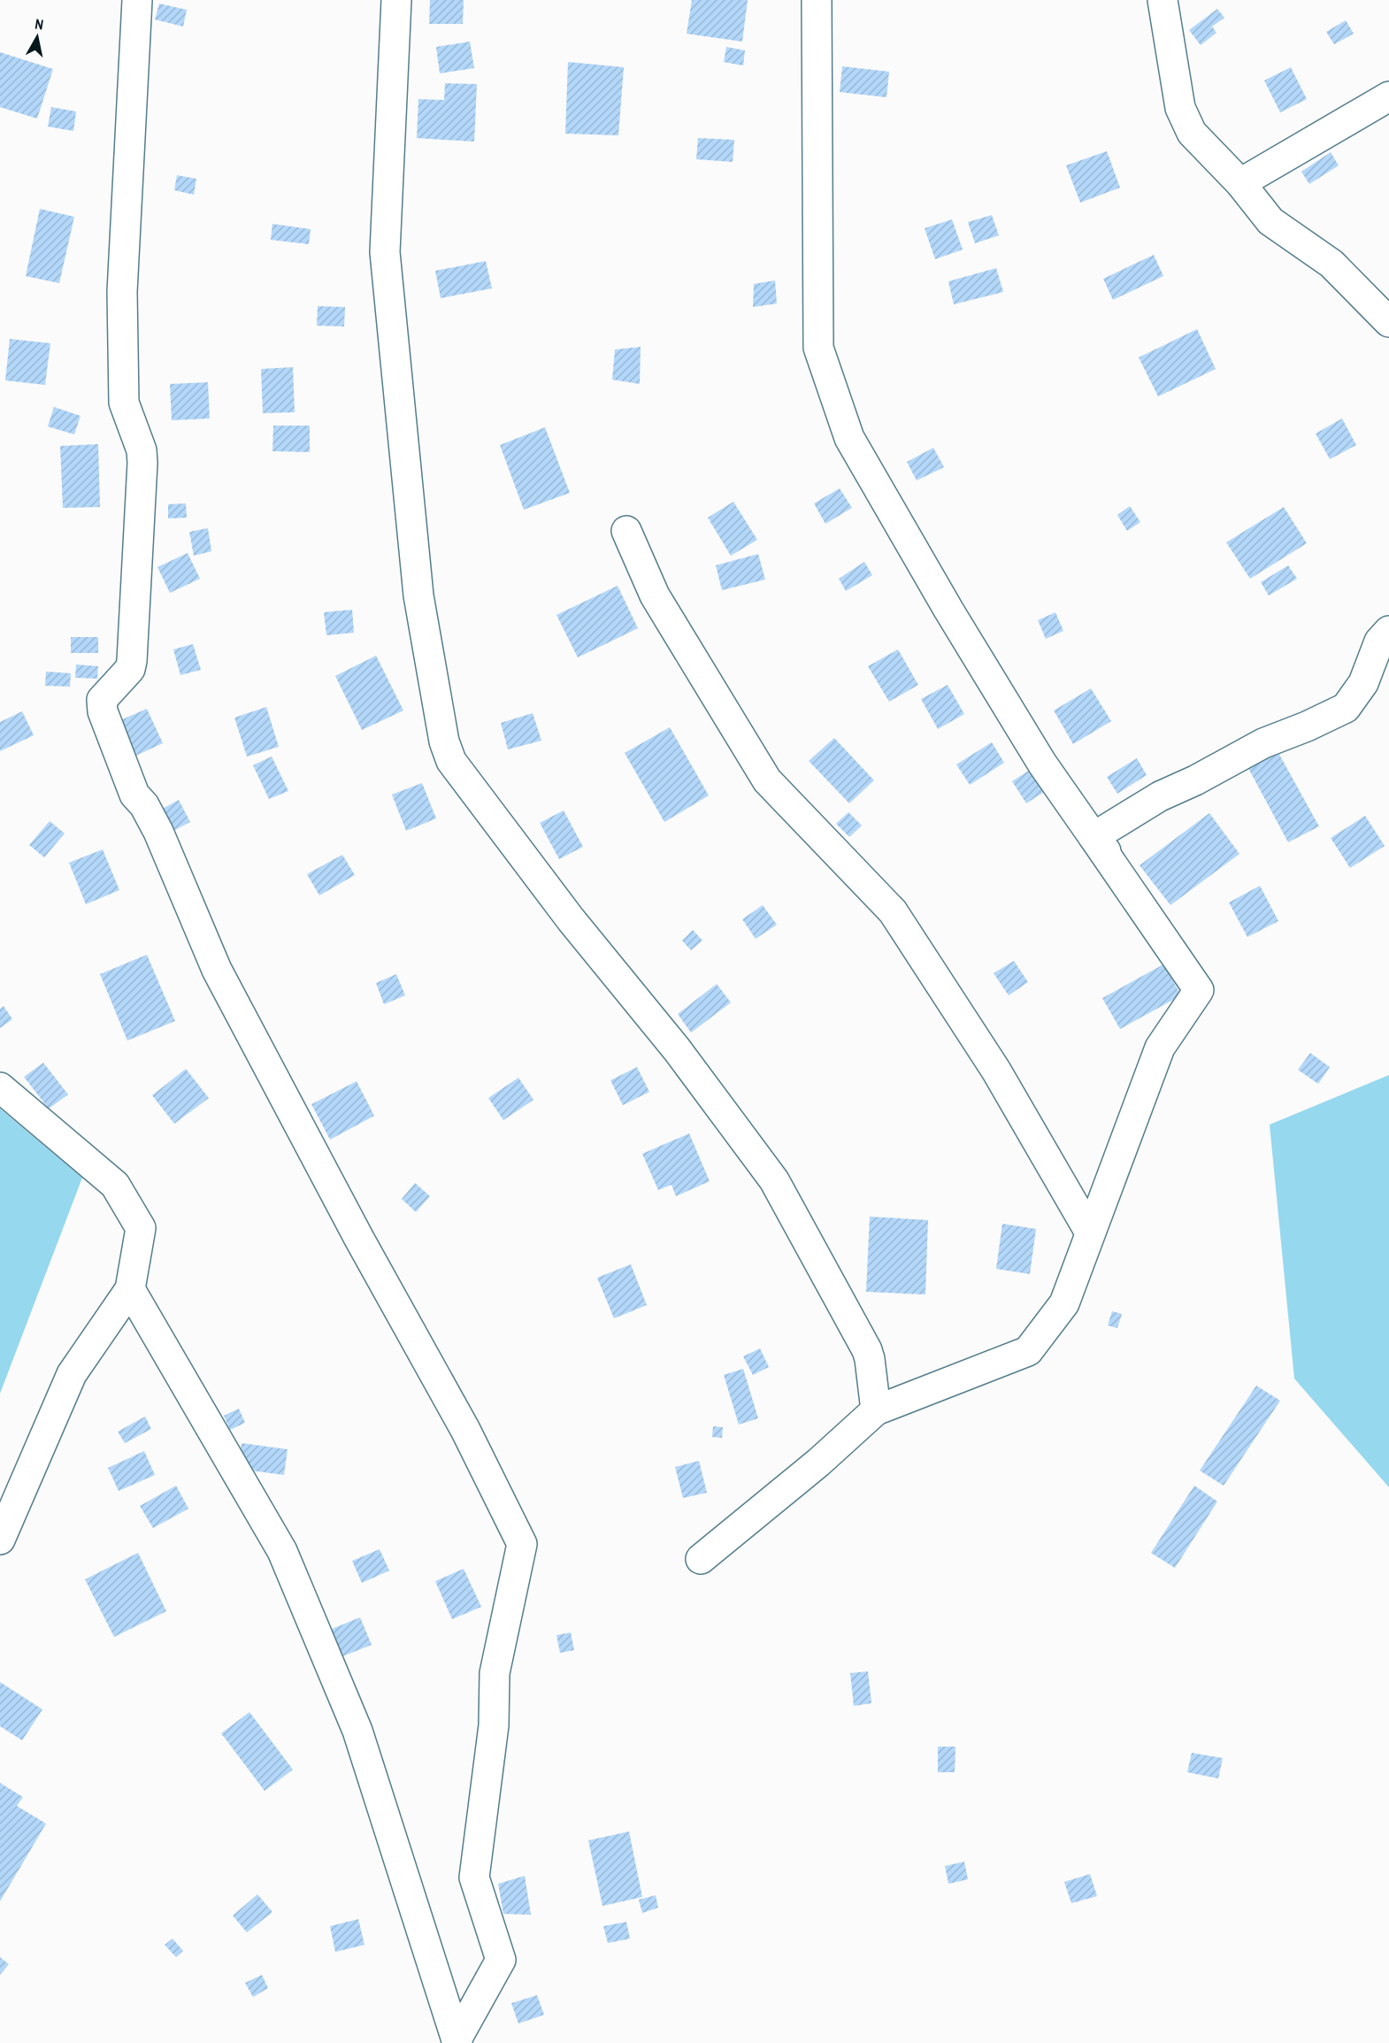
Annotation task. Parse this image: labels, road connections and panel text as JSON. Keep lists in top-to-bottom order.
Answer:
{
  "north": "top"
}
